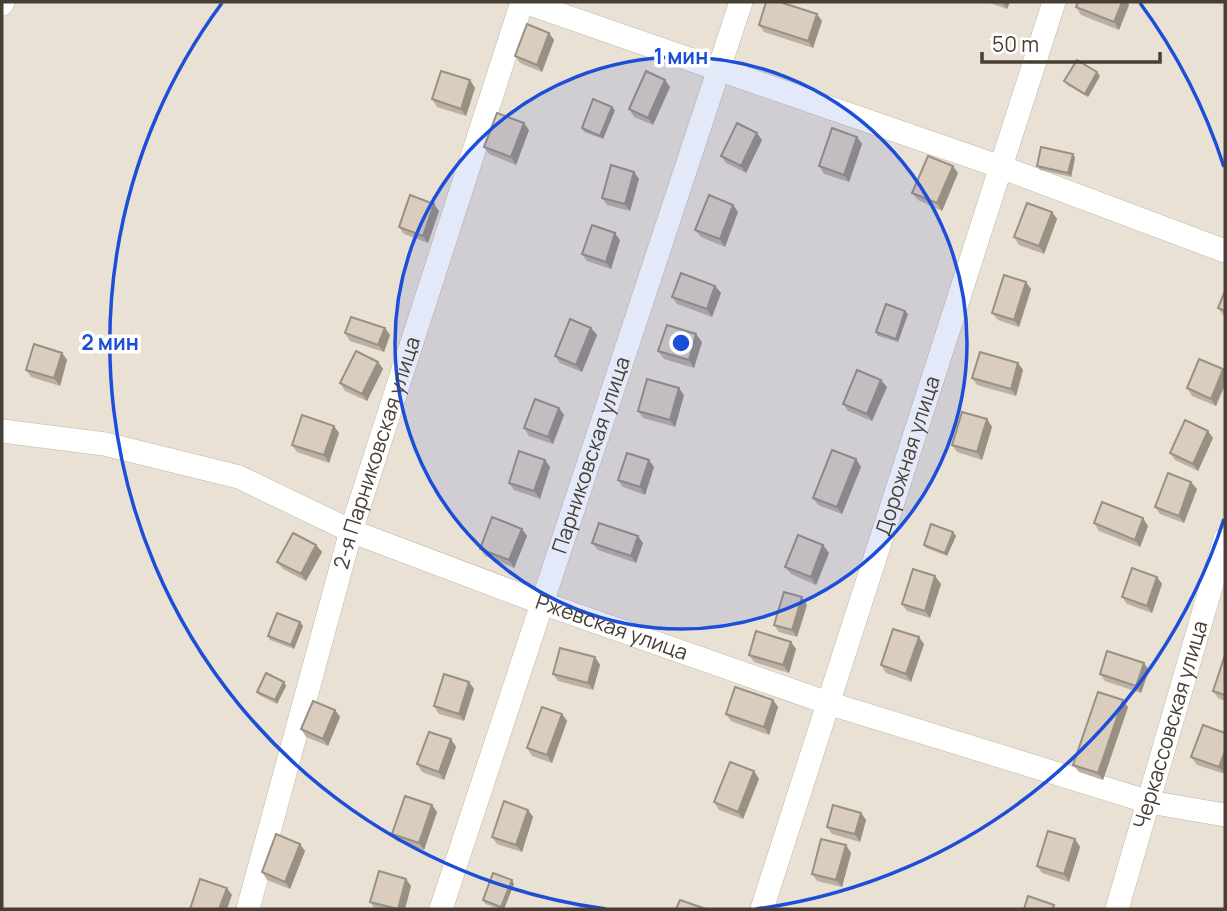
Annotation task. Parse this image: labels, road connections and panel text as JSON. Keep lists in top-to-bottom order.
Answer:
{
  "streets": {
    "street": [
      "2-я Парниковская улица",
      "Парниковская улица",
      "Дорожная улица",
      "Ржевская улица",
      "Черкассовская улица"
    ]
  },
  "crossings": [
    ["2-я Парниковская улица", "Ржевская улица"],
    ["Парниковская улица", "Ржевская улица"],
    ["Дорожная улица", "Ржевская улица"],
    ["Ржевская улица", "Черкассовская улица"]
  ],
  "scale_bar": "50 m",
  "rings": ["1 мин", "2 мин"]
}
